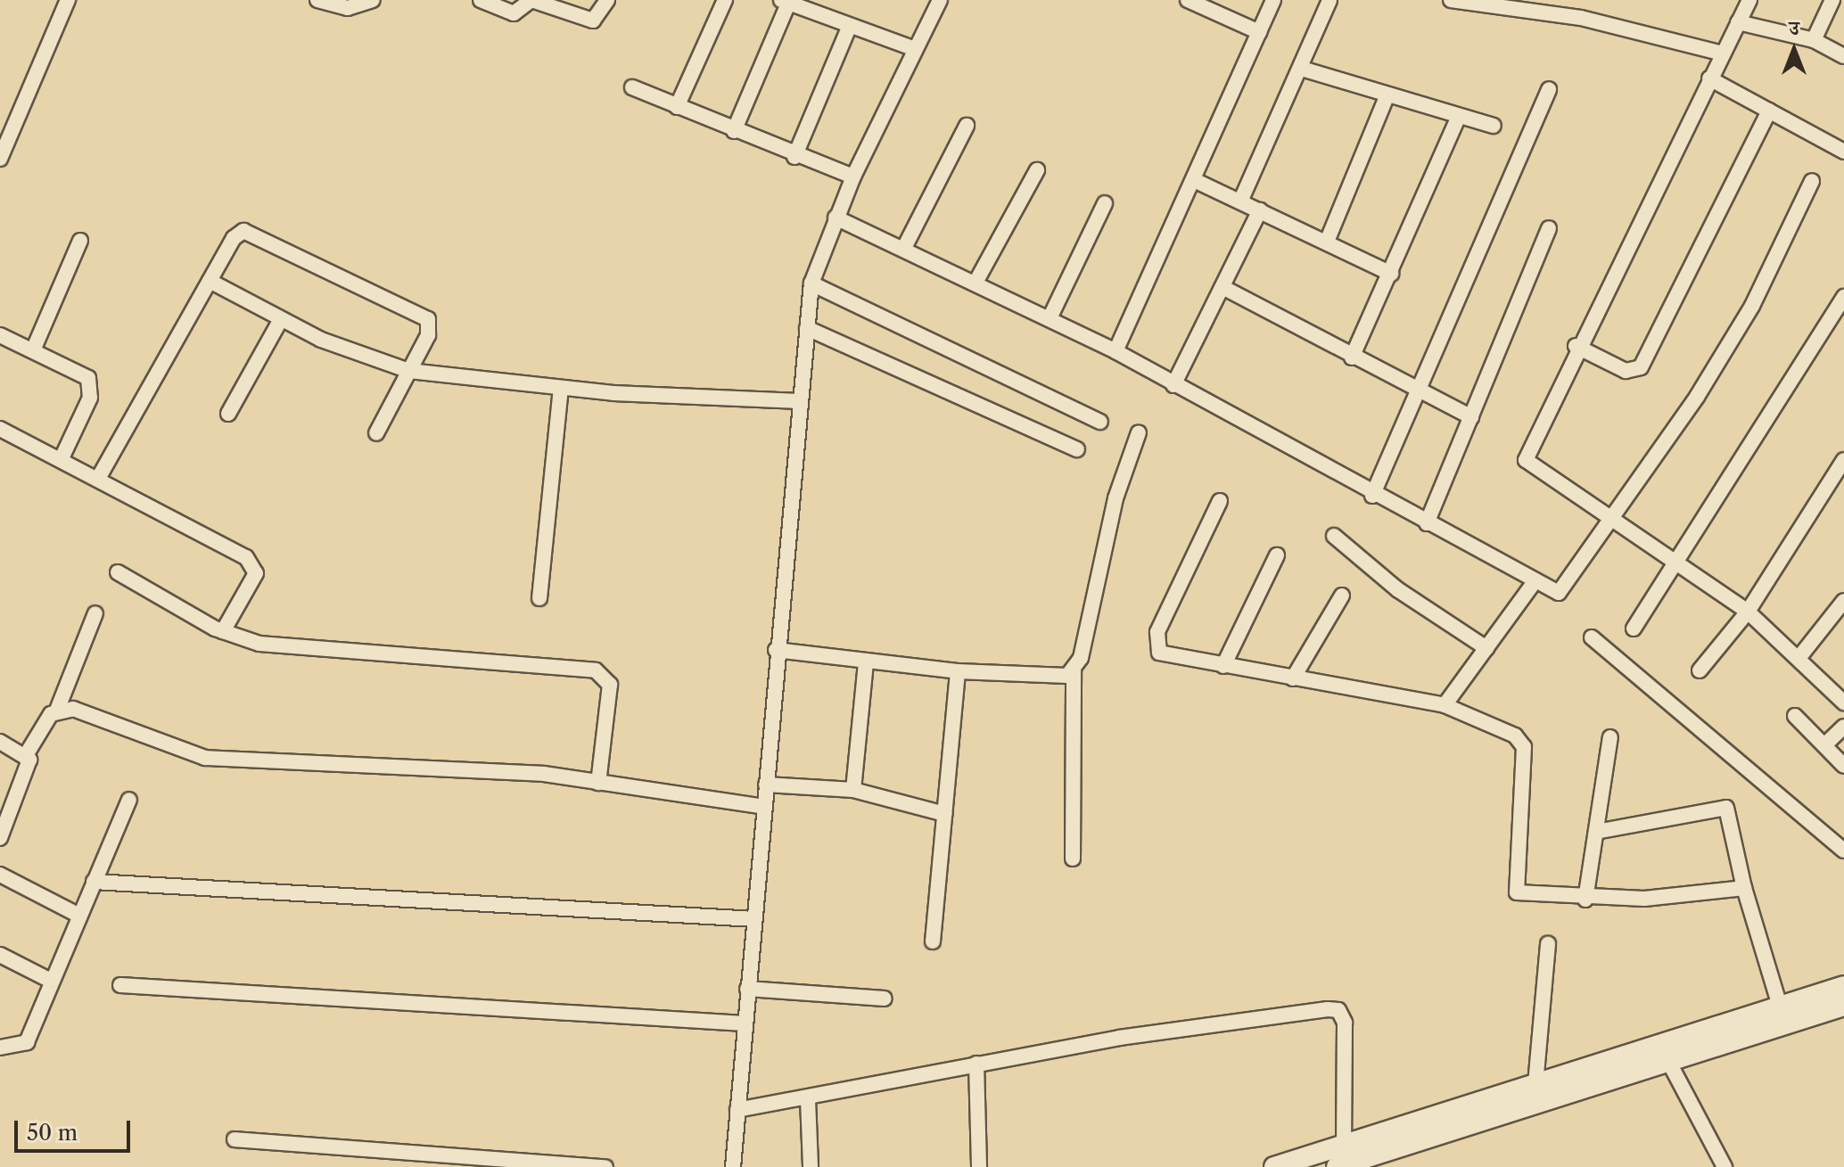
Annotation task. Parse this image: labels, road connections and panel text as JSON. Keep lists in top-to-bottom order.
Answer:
{
  "scale_bar": "50 m",
  "north": "top"
}
